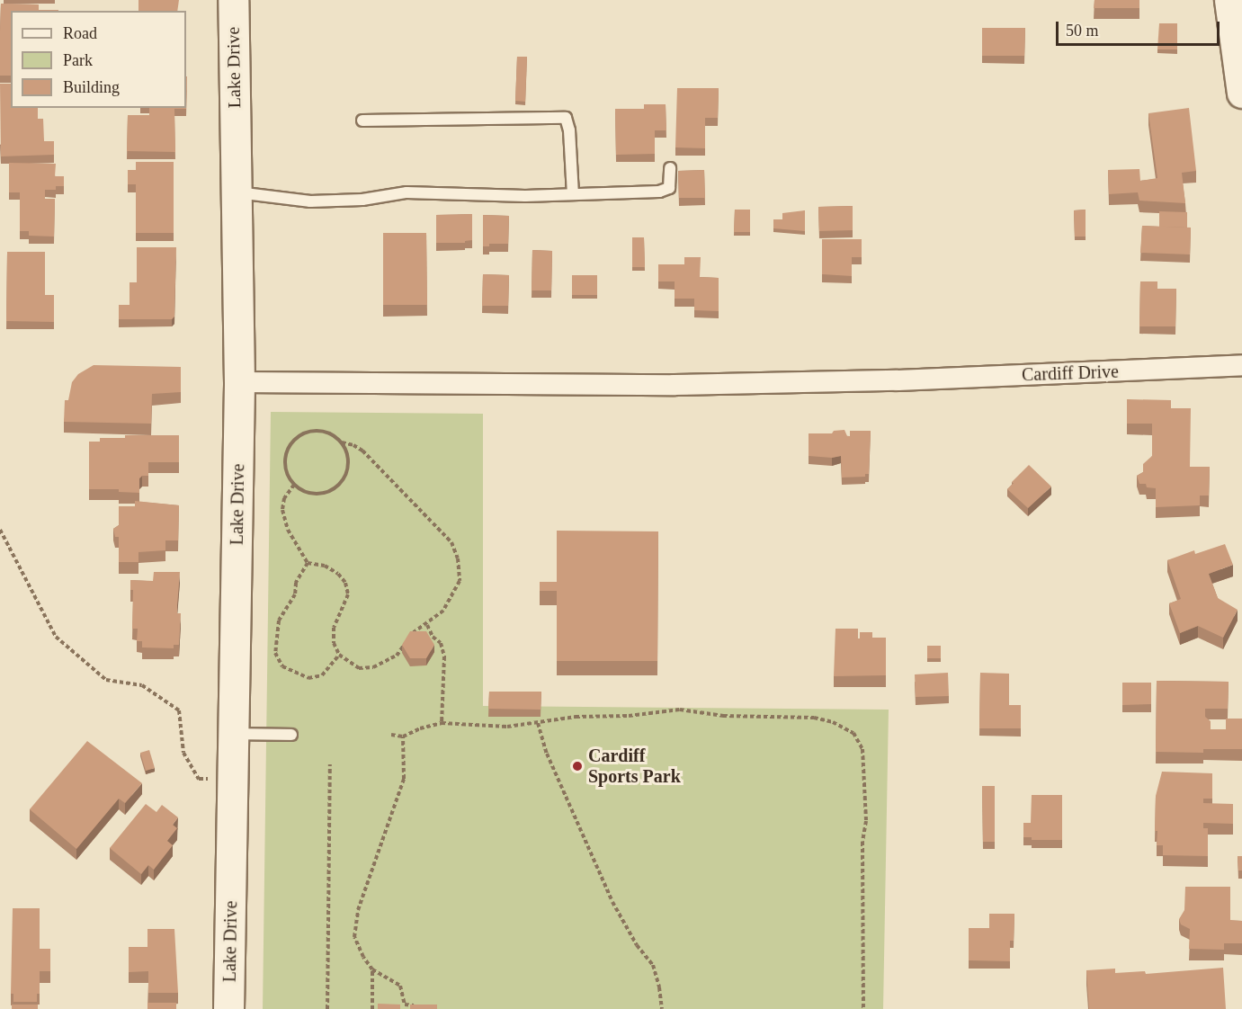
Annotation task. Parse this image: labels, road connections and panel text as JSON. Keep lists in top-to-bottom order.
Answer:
{
  "streets": {
    "main road": ["Lake Drive"],
    "street": ["Cardiff Drive"]
  },
  "crossings": [
    ["Lake Drive", "Cardiff Drive"]
  ],
  "places": ["Cardiff Sports Park"],
  "legend": ["Road", "Park", "Building"],
  "scale_bar": "50 m"
}
